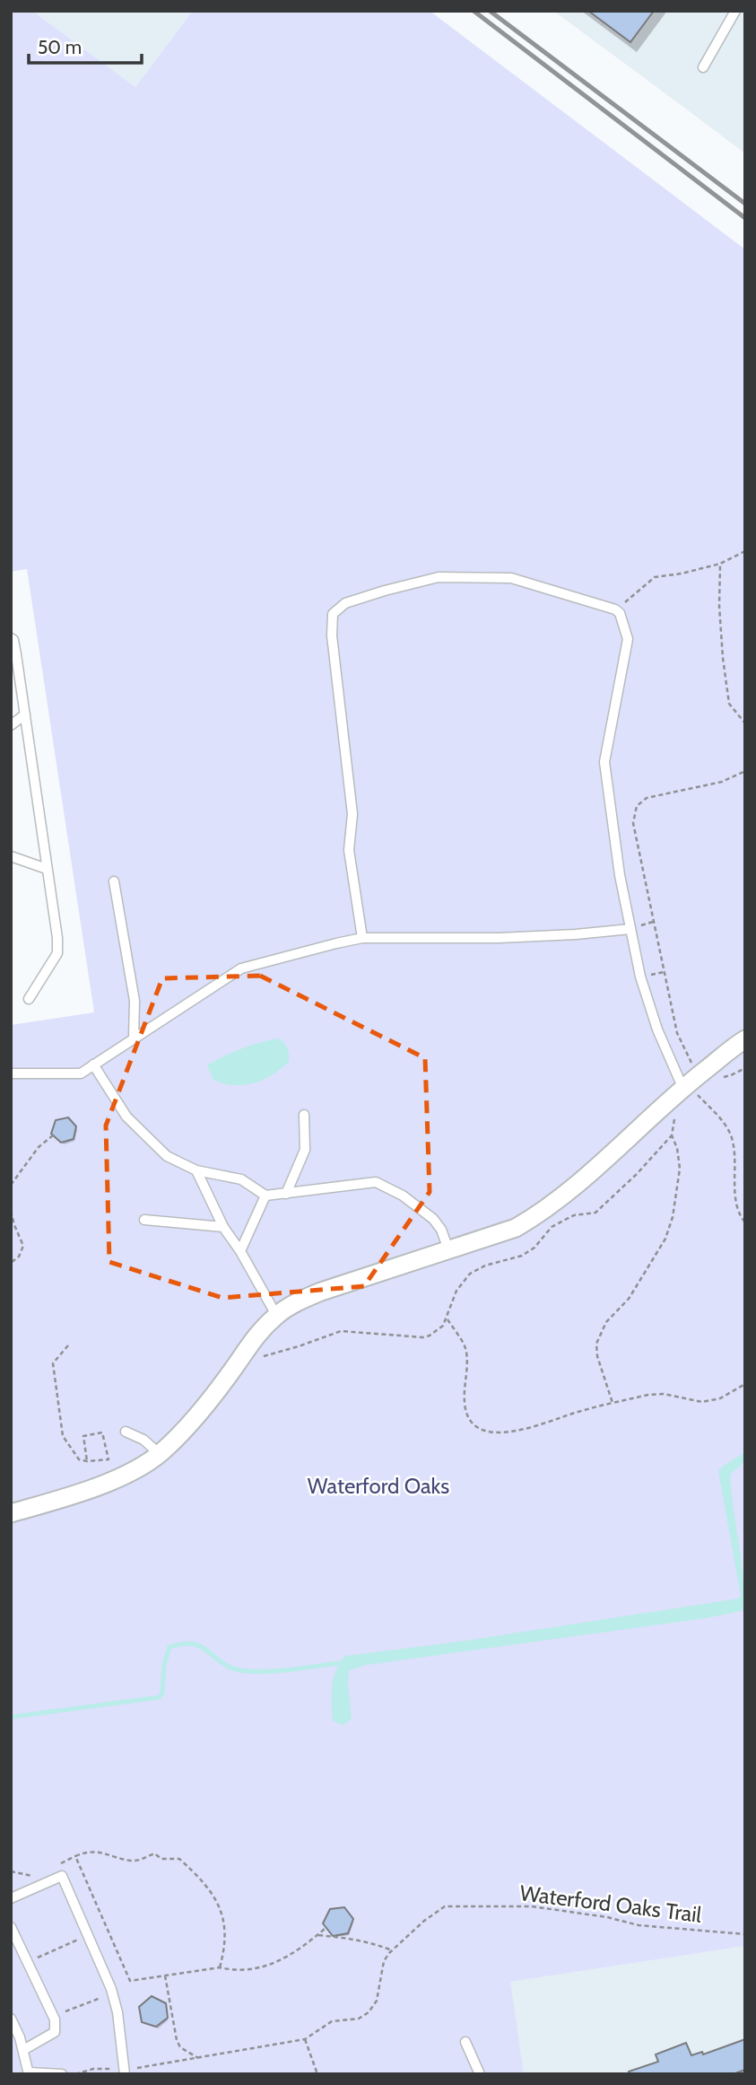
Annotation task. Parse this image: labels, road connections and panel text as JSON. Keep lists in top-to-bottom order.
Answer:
{
  "streets": {
    "path": ["Waterford Oaks Trail"]
  },
  "parks": ["Waterford Oaks"],
  "scale_bar": "50 m"
}
